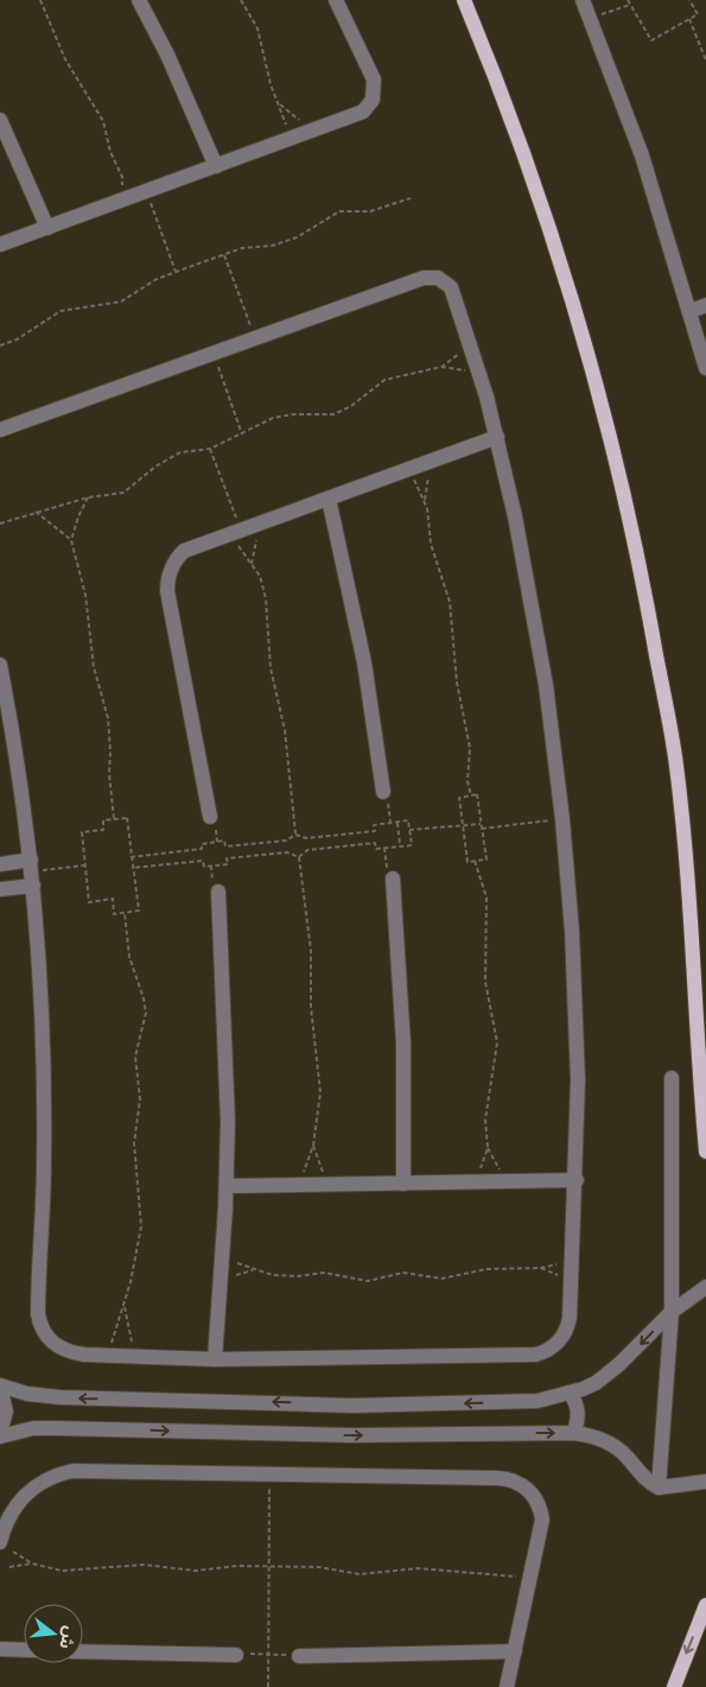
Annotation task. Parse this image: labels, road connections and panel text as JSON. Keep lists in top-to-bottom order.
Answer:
{
  "north": "right"
}
